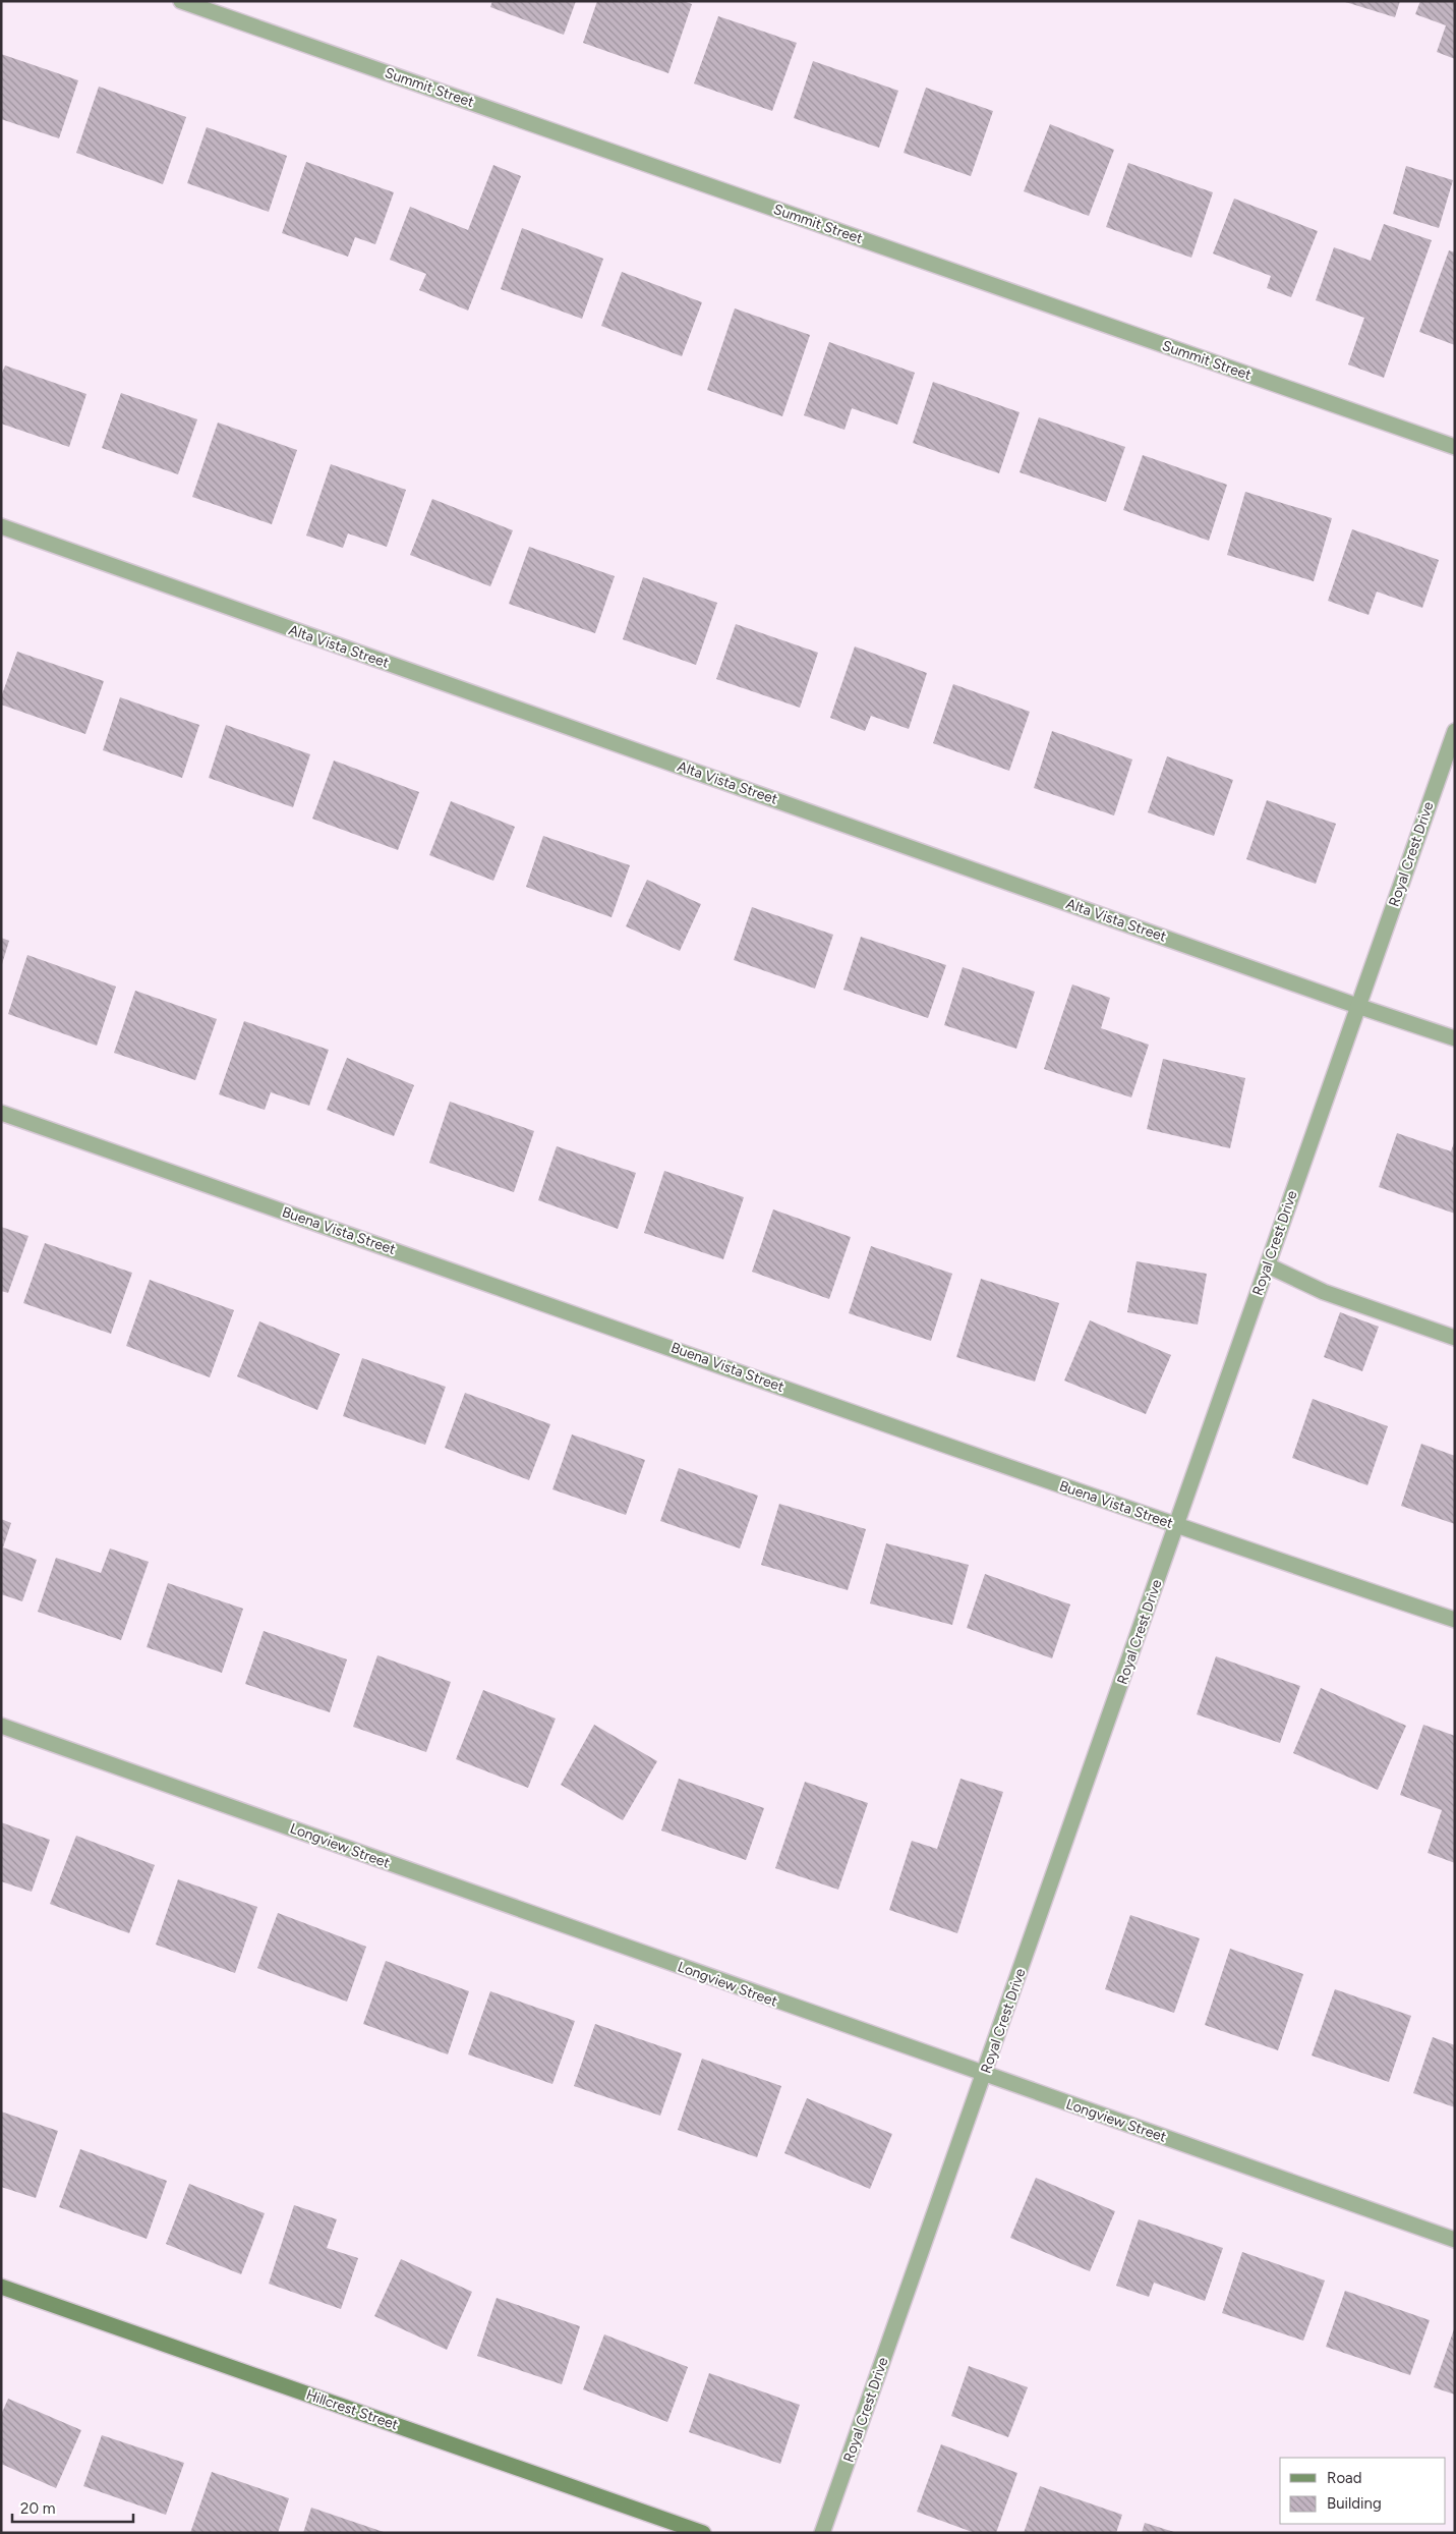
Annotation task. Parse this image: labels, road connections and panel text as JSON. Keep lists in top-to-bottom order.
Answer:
{
  "streets": {
    "street": [
      "Summit Street",
      "Alta Vista Street",
      "Royal Crest Drive",
      "Buena Vista Street",
      "Longview Street",
      "Hillcrest Street"
    ]
  },
  "crossings": [
    ["Alta Vista Street", "Royal Crest Drive"],
    ["Royal Crest Drive", "Buena Vista Street"],
    ["Royal Crest Drive", "Longview Street"]
  ],
  "legend": ["Road", "Building"],
  "scale_bar": "20 m"
}
